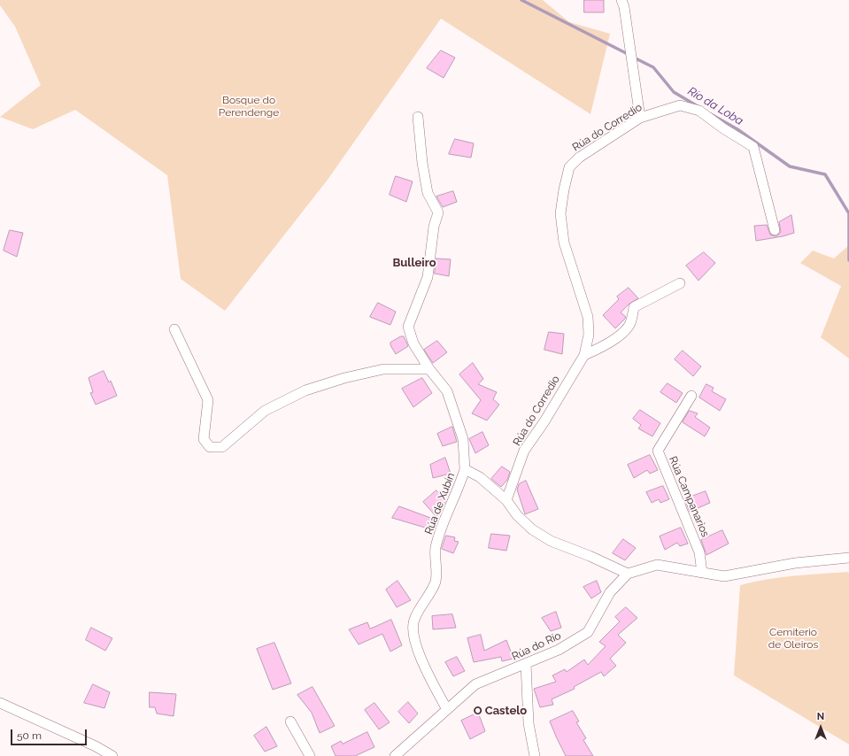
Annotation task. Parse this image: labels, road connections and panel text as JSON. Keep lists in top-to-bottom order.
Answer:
{
  "streets": {
    "street": [
      "Rúa do Corredio",
      "Rúa Campanarios",
      "Rúa de Xubín",
      "Rúa do Río"
    ]
  },
  "crossings": [
    ["Rúa do Corredio", "Rúa de Xubín"],
    ["Rúa Campanarios", "Rúa do Río"],
    ["Rúa de Xubín", "Rúa do Río"]
  ],
  "districts": ["Bulleiro", "O Castelo"],
  "water": ["Río da Loba"],
  "parks": ["Bosque do Perendenge", "Cemiterio de Oleiros"],
  "scale_bar": "50 m",
  "north": "top"
}
